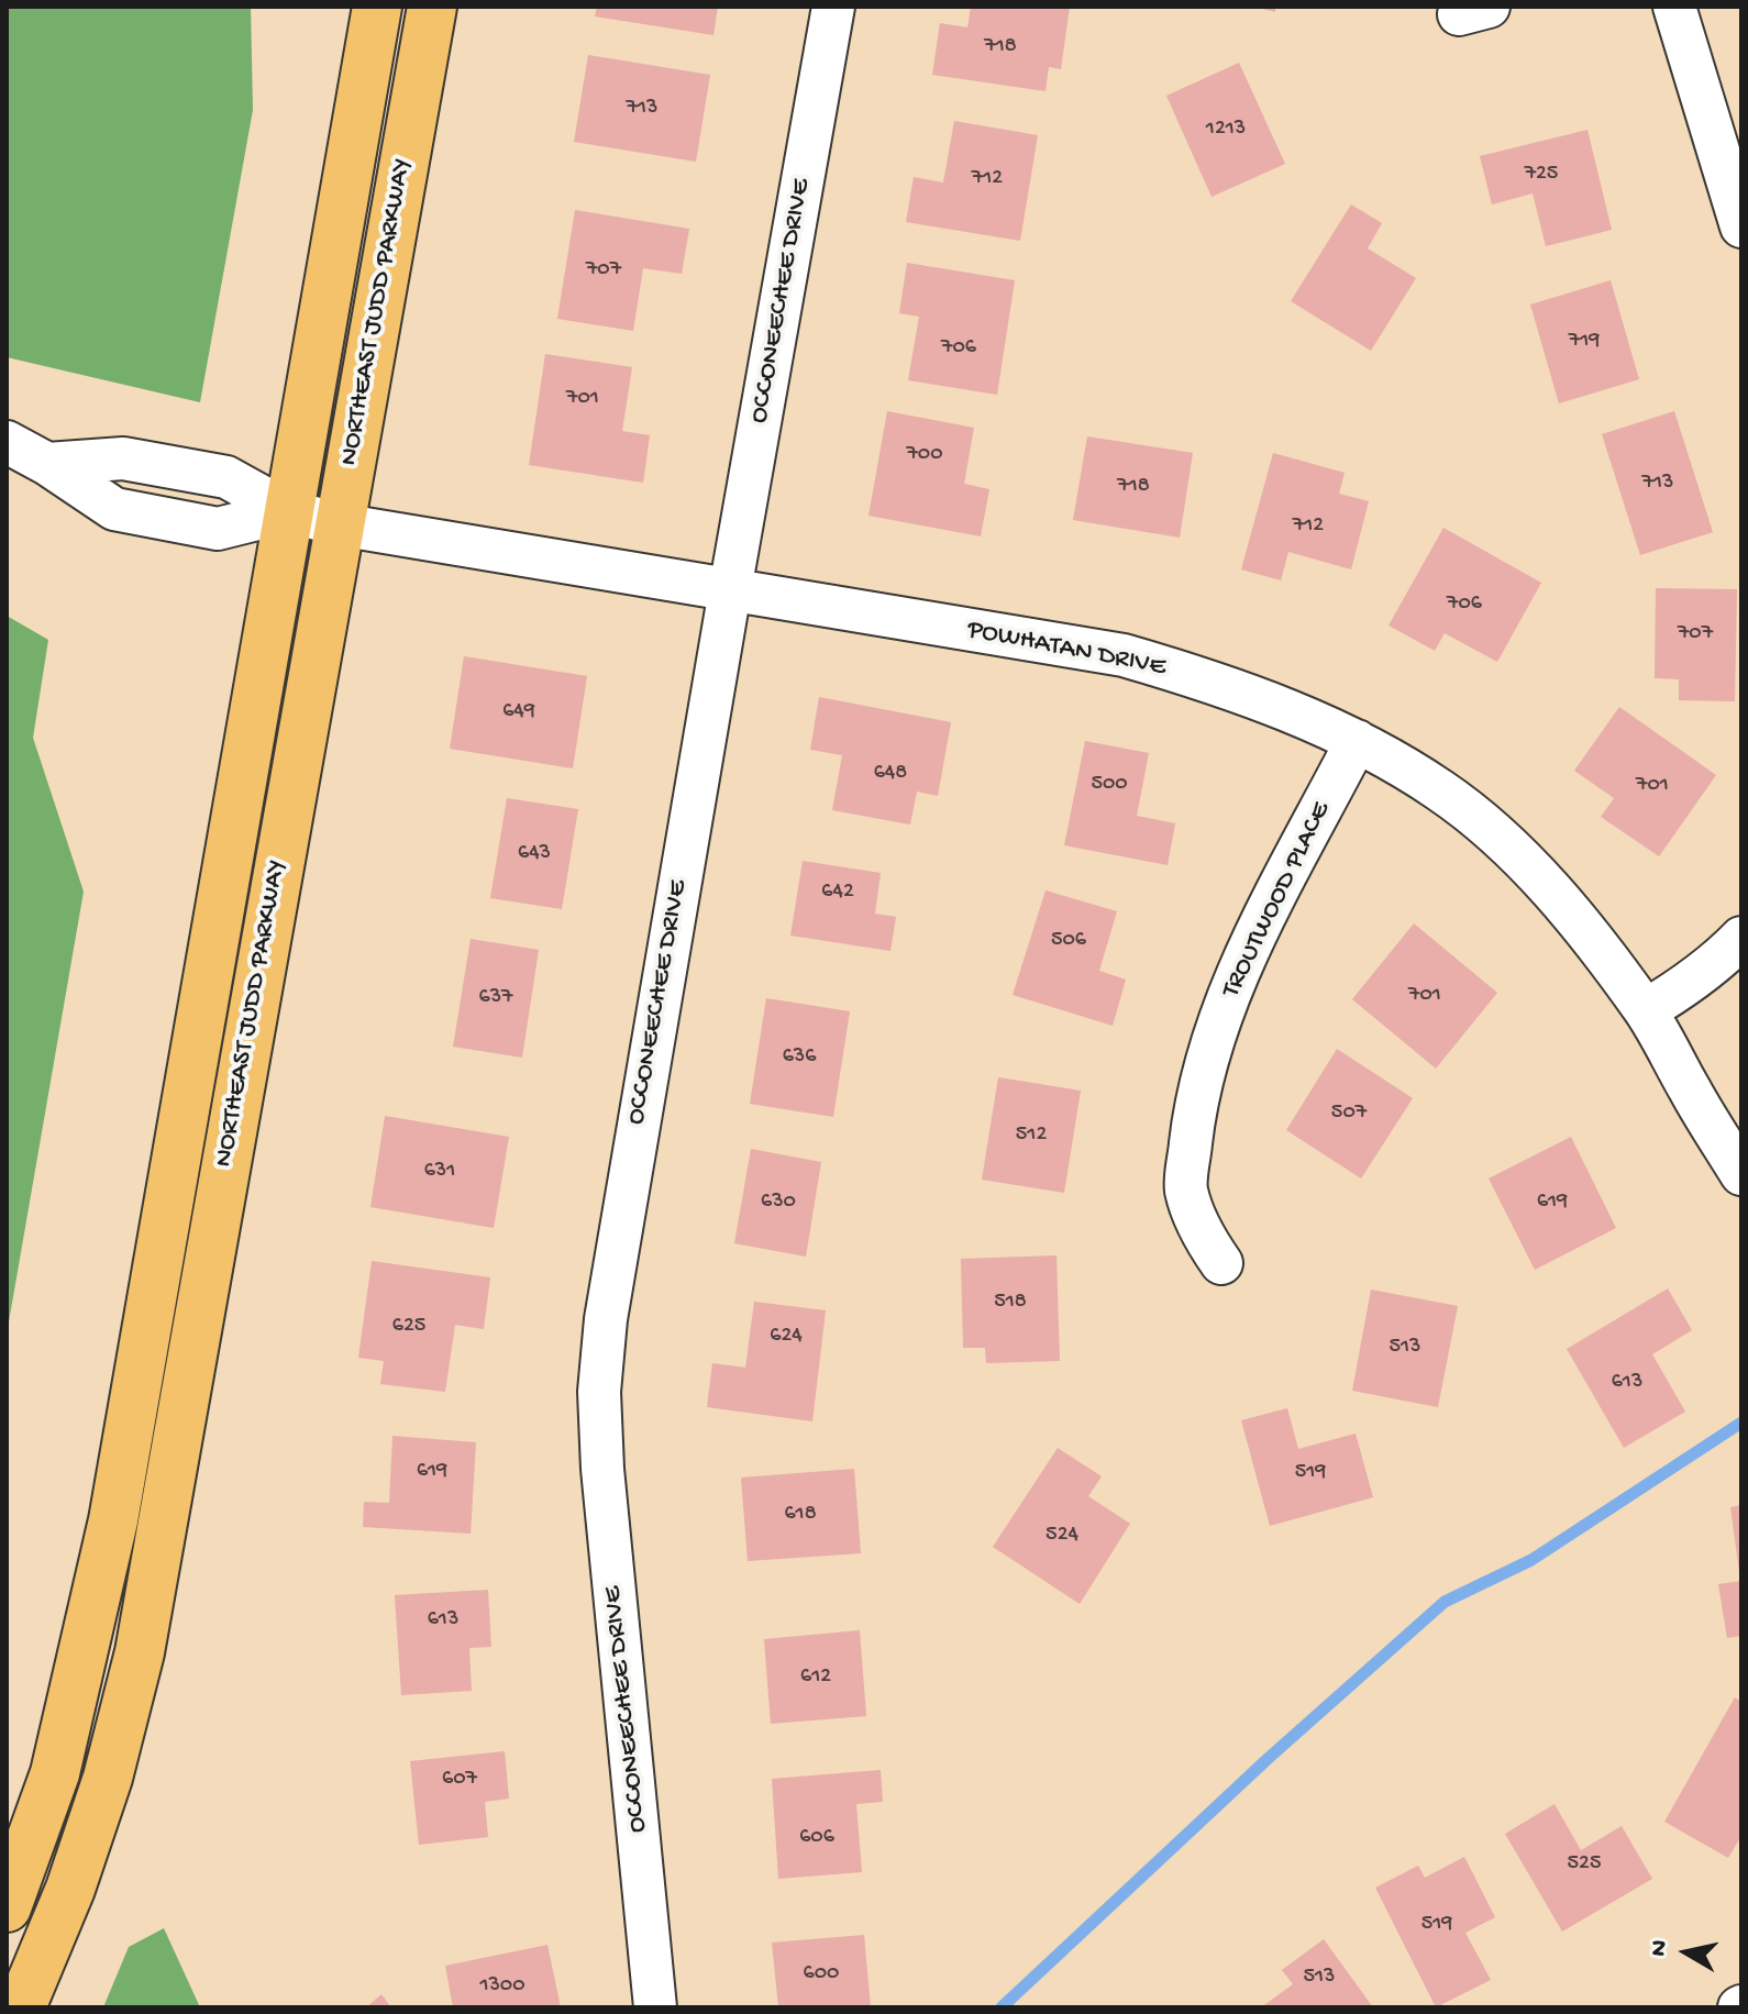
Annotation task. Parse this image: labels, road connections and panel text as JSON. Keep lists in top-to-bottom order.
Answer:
{
  "streets": {
    "highway": ["NORTHEAST JUDD PARKWAY"],
    "street": ["OCCONEECHEE DRIVE", "POWHATAN DRIVE", "TROUTWOOD PLACE"]
  },
  "crossings": [
    ["OCCONEECHEE DRIVE", "POWHATAN DRIVE"],
    ["NORTHEAST JUDD PARKWAY", "POWHATAN DRIVE"],
    ["POWHATAN DRIVE", "TROUTWOOD PLACE"]
  ],
  "house_numbers": [
    "718",
    "713",
    "1213",
    "725",
    "712",
    "707",
    "719",
    "706",
    "701",
    "700",
    "713",
    "718",
    "712",
    "706",
    "707",
    "649",
    "648",
    "500",
    "701",
    "643",
    "642",
    "506",
    "701",
    "637",
    "636",
    "507",
    "512",
    "631",
    "630",
    "619",
    "518",
    "625",
    "624",
    "513",
    "613",
    "619",
    "519",
    "618",
    "524",
    "613",
    "612",
    "607",
    "606",
    "525",
    "519",
    "600",
    "513",
    "1300"
  ],
  "north": "left"
}
